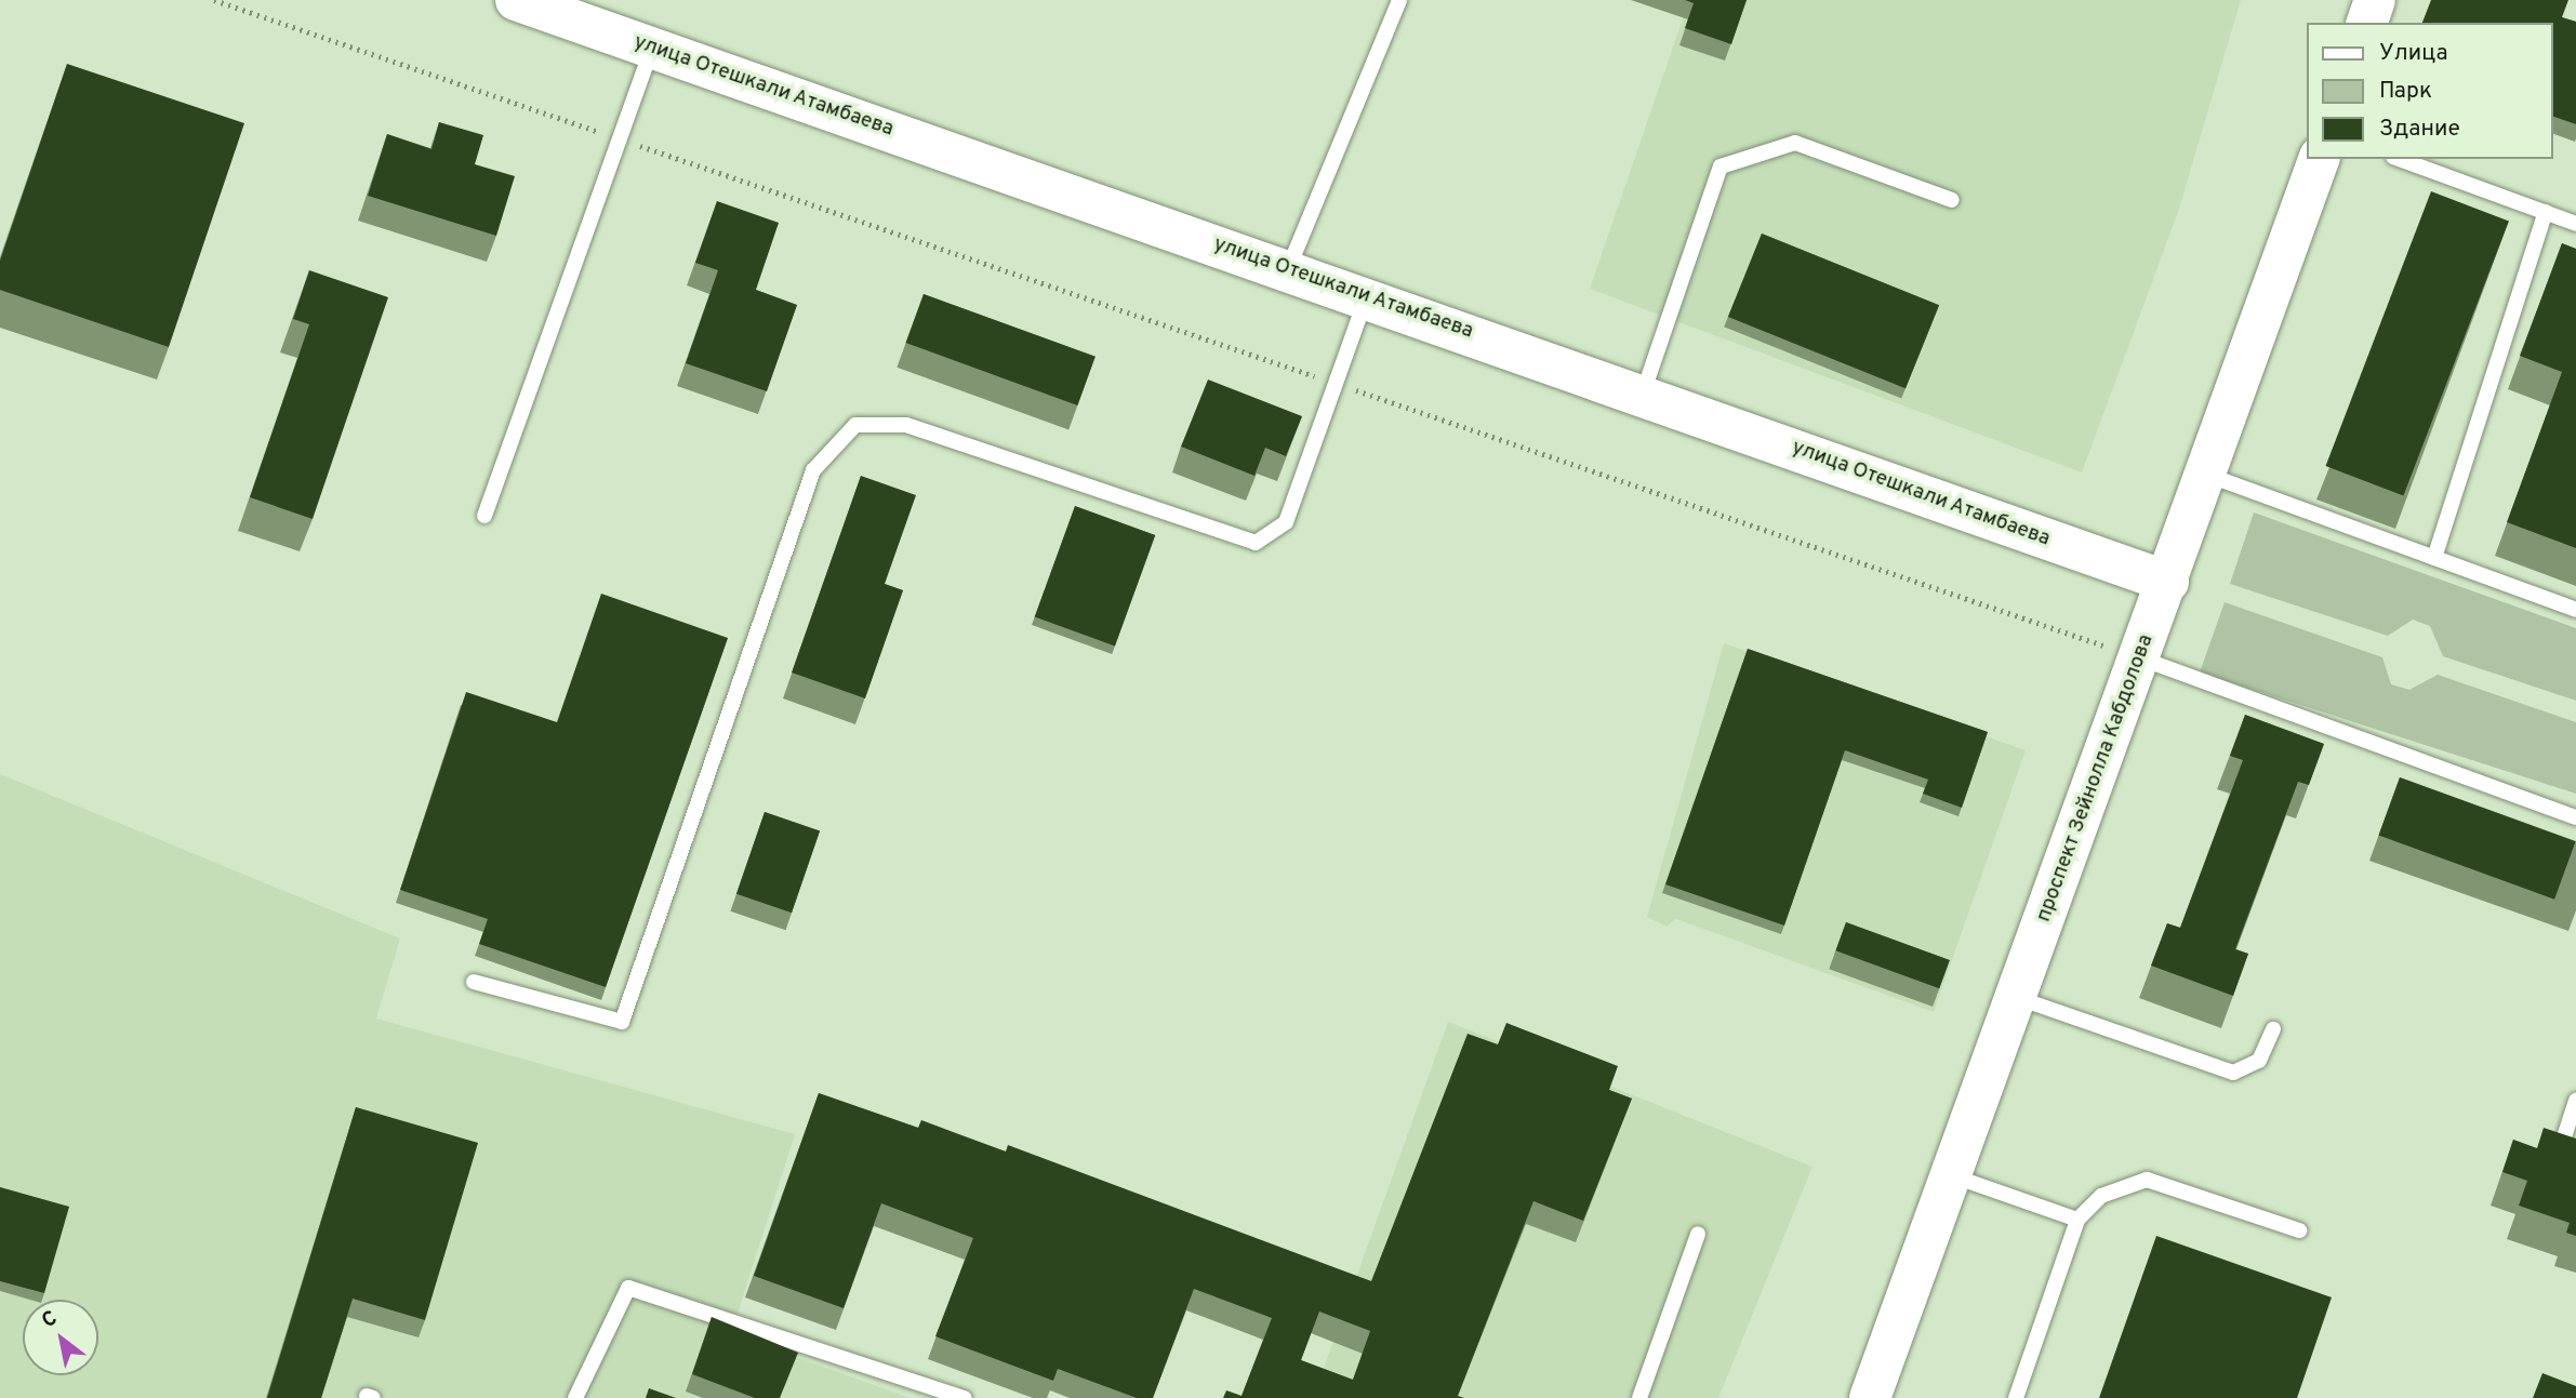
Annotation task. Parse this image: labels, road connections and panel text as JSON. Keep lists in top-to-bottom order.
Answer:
{
  "streets": {
    "street": ["улица Отешкали Атамбаева", "проспект Зейнолла Кабдолова"]
  },
  "crossings": [
    ["улица Отешкали Атамбаева", "проспект Зейнолла Кабдолова"]
  ],
  "legend": ["Улица", "Парк", "Здание"],
  "north": "top left"
}
